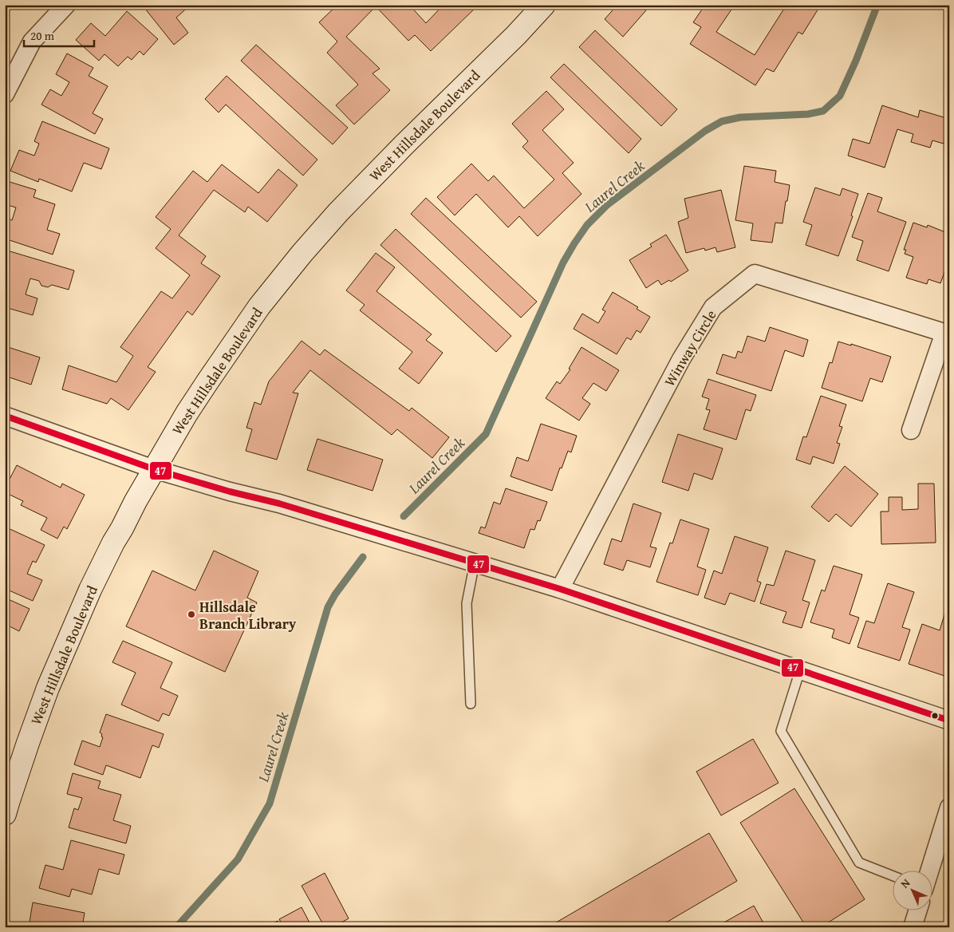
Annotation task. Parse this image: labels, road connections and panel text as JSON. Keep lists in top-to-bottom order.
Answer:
{
  "streets": {
    "main road": ["West Hillsdale Boulevard"],
    "street": ["Winway Circle"]
  },
  "water": ["Laurel Creek"],
  "places": ["Hillsdale Branch Library"],
  "lines": ["transit line 47"],
  "scale_bar": "20 m",
  "north": "top left"
}
